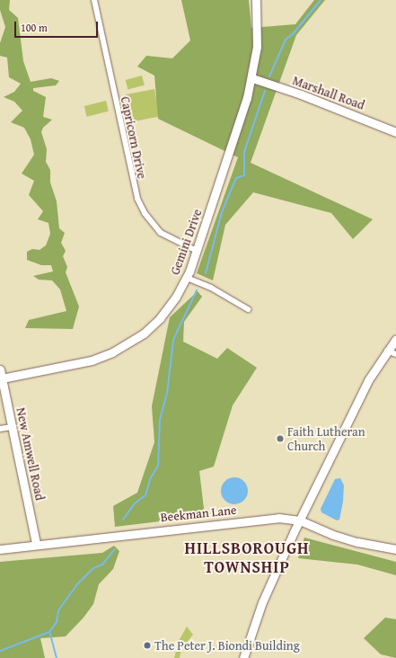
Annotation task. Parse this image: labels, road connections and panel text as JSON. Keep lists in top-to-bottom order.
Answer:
{
  "streets": {
    "street": [
      "Marshall Road",
      "Capricorn Drive",
      "Gemini Drive",
      "New Amwell Road",
      "Beekman Lane"
    ]
  },
  "crossings": [
    ["Marshall Road", "Gemini Drive"],
    ["Capricorn Drive", "Gemini Drive"],
    ["Gemini Drive", "New Amwell Road"],
    ["New Amwell Road", "Beekman Lane"]
  ],
  "districts": ["HILLSBOROUGH TOWNSHIP"],
  "places": ["Faith Lutheran Church", "The Peter J. Biondi Building"],
  "scale_bar": "100 m"
}
